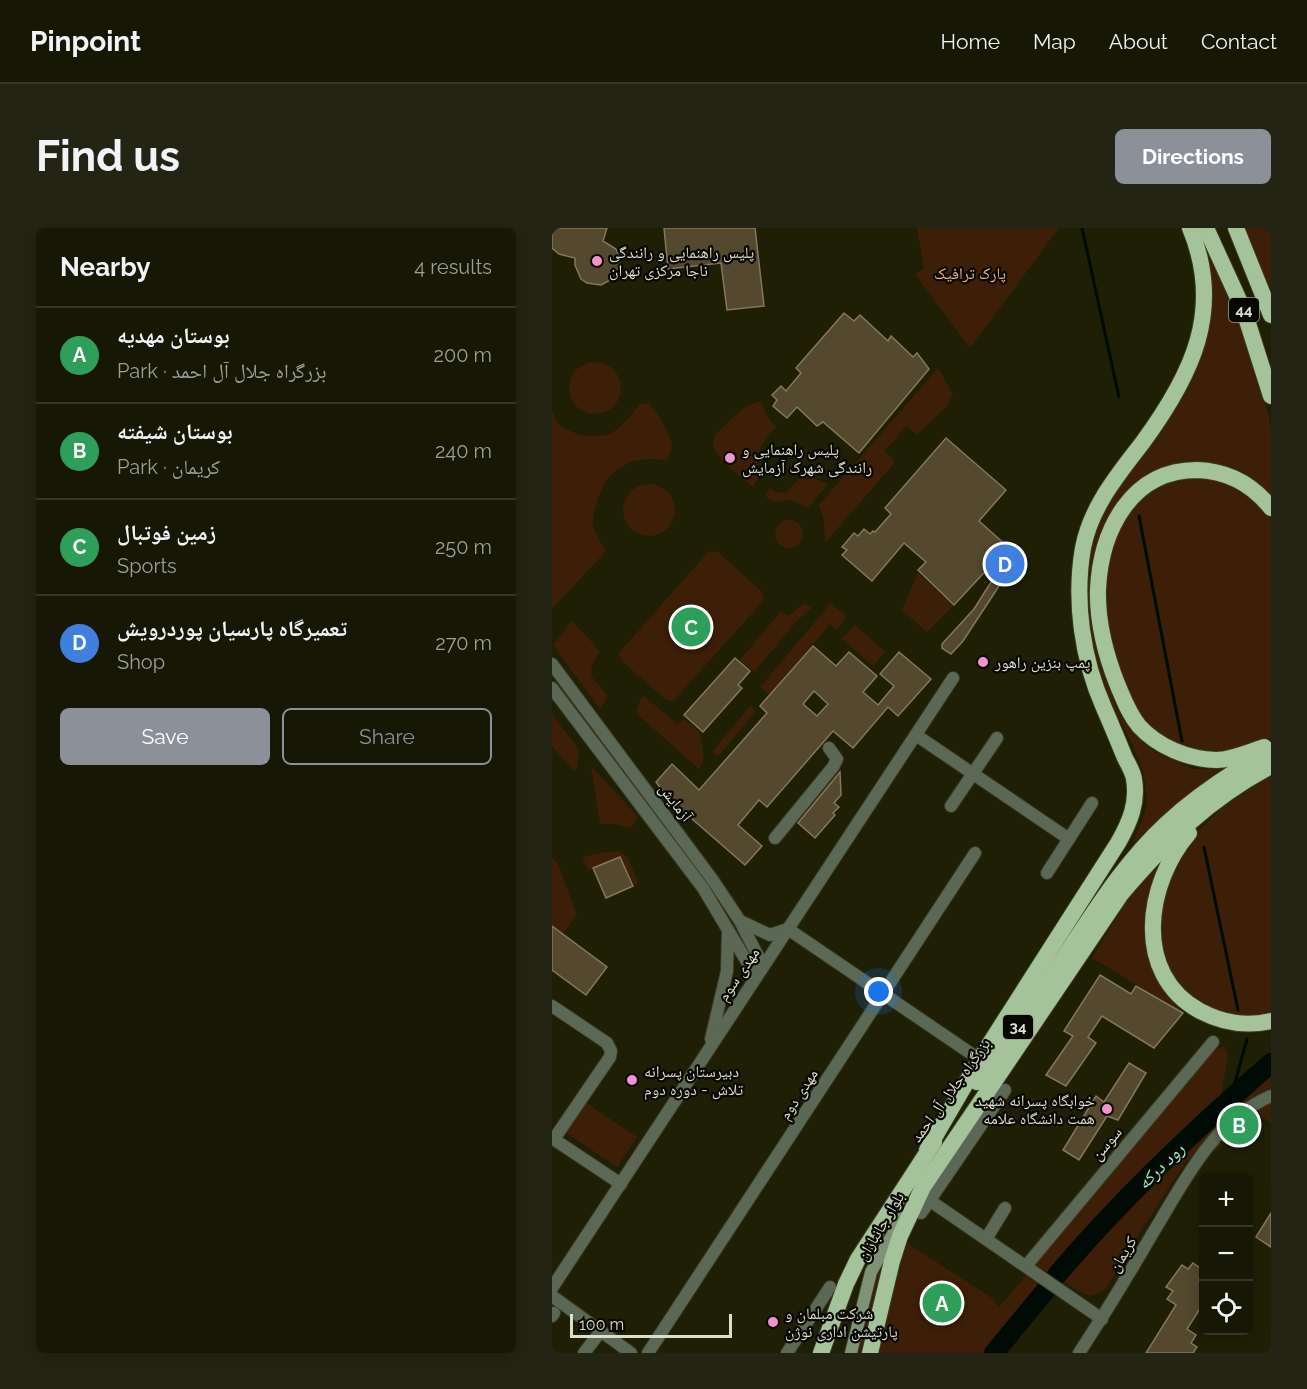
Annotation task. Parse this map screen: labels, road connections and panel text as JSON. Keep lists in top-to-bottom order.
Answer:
{
  "streets": {
    "highway": ["44", "34", "بزرگراه جلال آل احمد"],
    "main road": ["بلوار جانبازان"],
    "street": [
      "آزمایش",
      "مهدی سوم",
      "مهدی دوم",
      "سوسن",
      "کریمان"
    ]
  },
  "crossings": [
    ["آزمایش", "مهدی سوم"],
    ["بزرگراه جلال آل احمد", "بلوار جانبازان"]
  ],
  "water": ["رود درکه"],
  "parks": ["پارک ترافیک"],
  "places": [
    "پلیس راهنمایی و رانندگی ناجا مرکزی تهران",
    "پلیس راهنمایی و رانندگی شهرک آزمایش",
    "پمپ بنزین راهور",
    "دبیرستان پسرانه تلاش - دوره دوم",
    "خوابگاه پسرانه شهید همت دانشگاه علامه",
    "شرکت مبلمان و پارتیشن اداری نوژن"
  ],
  "scale_bar": "100 m",
  "page": {
    "header": "Pinpoint",
    "nav": [
      "Home",
      "Map",
      "About",
      "Contact"
    ],
    "buttons": [
      "Directions",
      ["Save", "Share"]
    ],
    "title": "Find us",
    "heading": ["Nearby", "4 results"],
    "list": [
      {
        "mark": "A",
        "name": "بوستان مهدیه",
        "note": "Park · بزرگراه جلال آل احمد",
        "value": "200 m"
      },
      {
        "mark": "B",
        "name": "بوستان شیفته",
        "note": "Park · کریمان",
        "value": "240 m"
      },
      {
        "mark": "C",
        "name": "زمین فوتبال",
        "note": "Sports",
        "value": "250 m"
      },
      {
        "mark": "D",
        "name": "تعمیرگاه پارسیان پوردرویش",
        "note": "Shop",
        "value": "270 m"
      }
    ],
    "pins": [
      "D",
      "C",
      "B",
      "A"
    ],
    "map_buttons": ["+", "−"],
    "scale": "100 m"
  }
}
